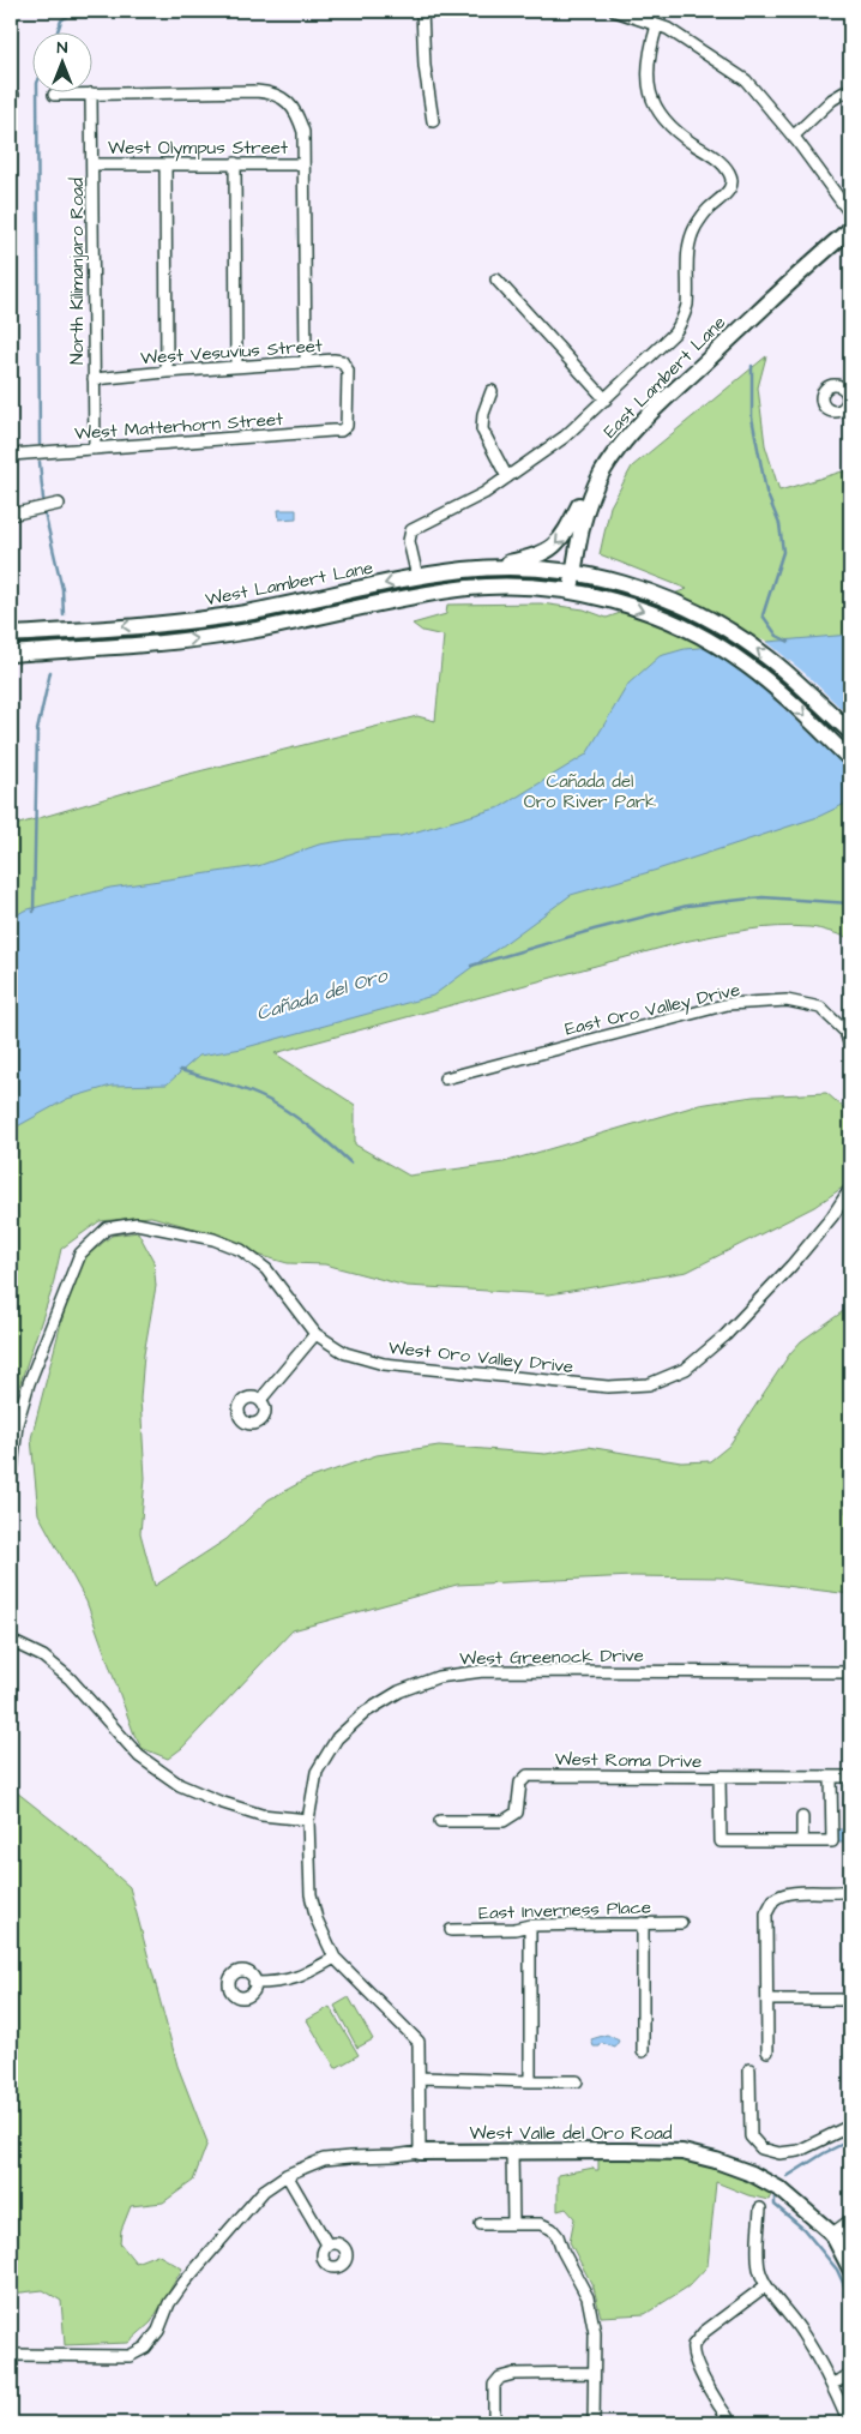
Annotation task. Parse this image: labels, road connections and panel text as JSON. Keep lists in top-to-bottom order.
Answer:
{
  "streets": {
    "main road": ["East Lambert Lane", "West Lambert Lane", "West Valle del Oro Road"],
    "street": [
      "West Olympus Street",
      "North Kilimanjaro Road",
      "West Vesuvius Street",
      "West Matterhorn Street",
      "East Oro Valley Drive",
      "West Oro Valley Drive",
      "West Greenock Drive",
      "West Roma Drive",
      "East Inverness Place"
    ]
  },
  "crossings": [
    ["West Olympus Street", "North Kilimanjaro Road"],
    ["North Kilimanjaro Road", "West Vesuvius Street"],
    ["North Kilimanjaro Road", "West Matterhorn Street"],
    ["West Vesuvius Street", "West Matterhorn Street"],
    ["East Lambert Lane", "West Lambert Lane"],
    ["West Greenock Drive", "West Valle del Oro Road"]
  ],
  "water": ["Cañada del Oro"],
  "parks": ["Cañada del Oro River Park"],
  "north": "top"
}
